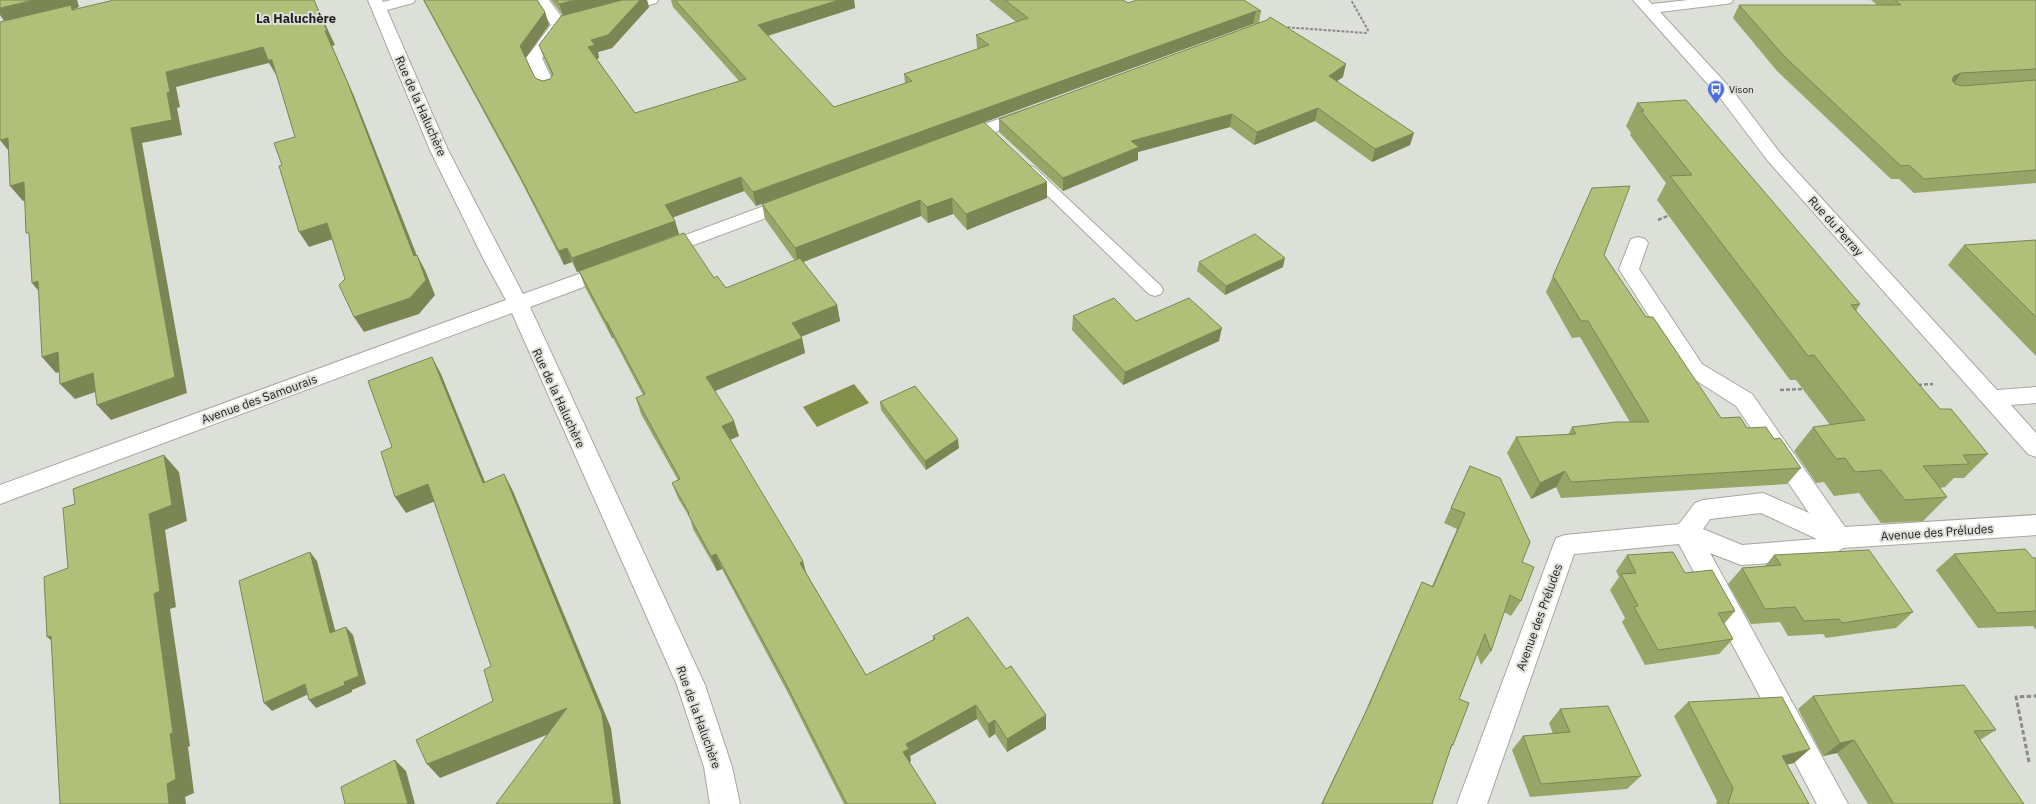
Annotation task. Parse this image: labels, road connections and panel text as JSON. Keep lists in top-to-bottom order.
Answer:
{
  "streets": {
    "street": [
      "Rue de la Haluchère",
      "Rue du Perray",
      "Avenue des Samourais",
      "Avenue des Préludes"
    ]
  },
  "crossings": [
    ["Rue de la Haluchère", "Avenue des Samourais"]
  ],
  "districts": ["La Haluchère"],
  "places": {
    "bus stop": ["Vison"]
  }
}
